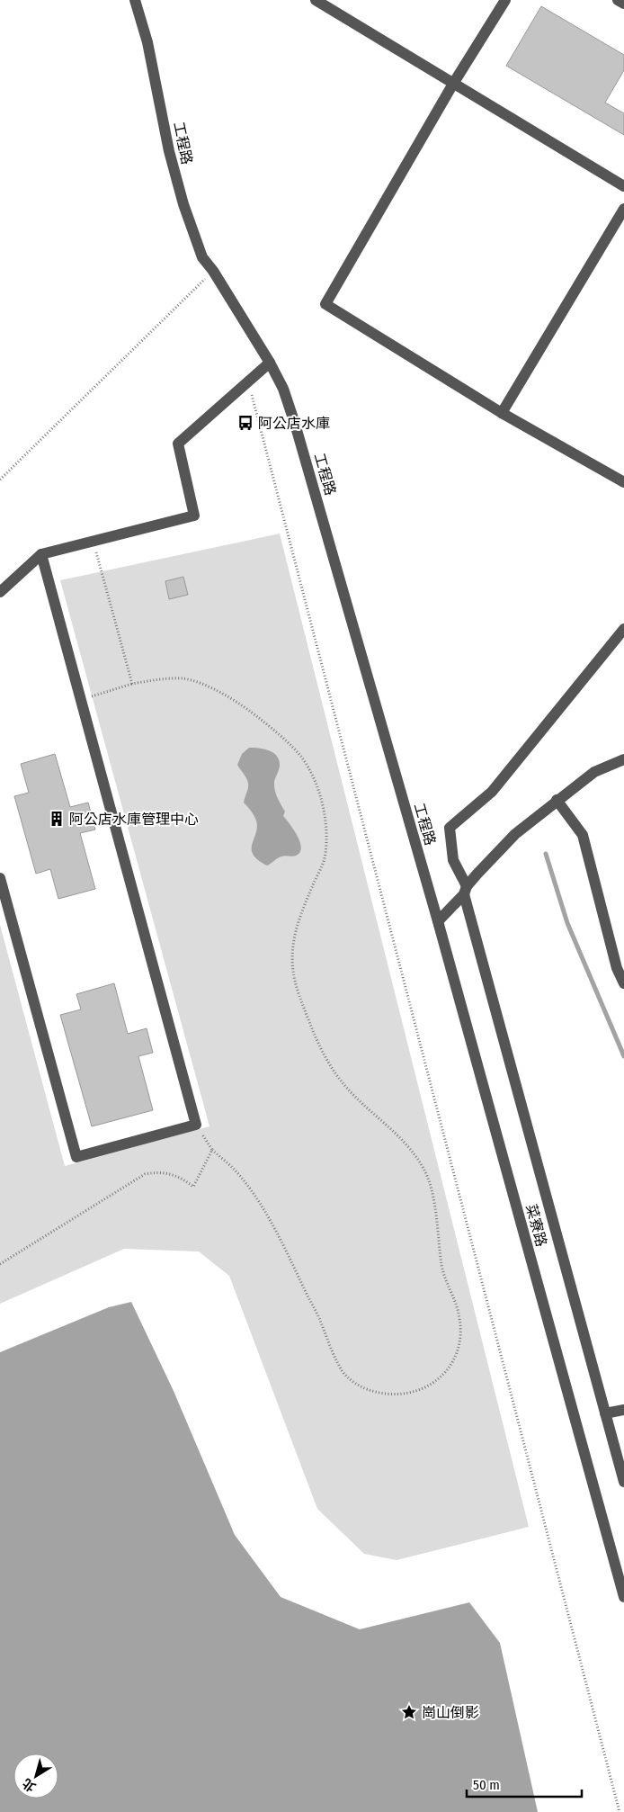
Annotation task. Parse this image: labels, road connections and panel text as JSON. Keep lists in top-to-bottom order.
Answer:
{
  "streets": {
    "street": ["工程路", "菜寮路"]
  },
  "crossings": [
    ["工程路", "菜寮路"]
  ],
  "places": {
    "bus stop": ["阿公店水庫"],
    "building": ["阿公店水庫管理中心"],
    "place": ["崗山倒影"]
  },
  "scale_bar": "50 m",
  "north": "bottom left"
}
